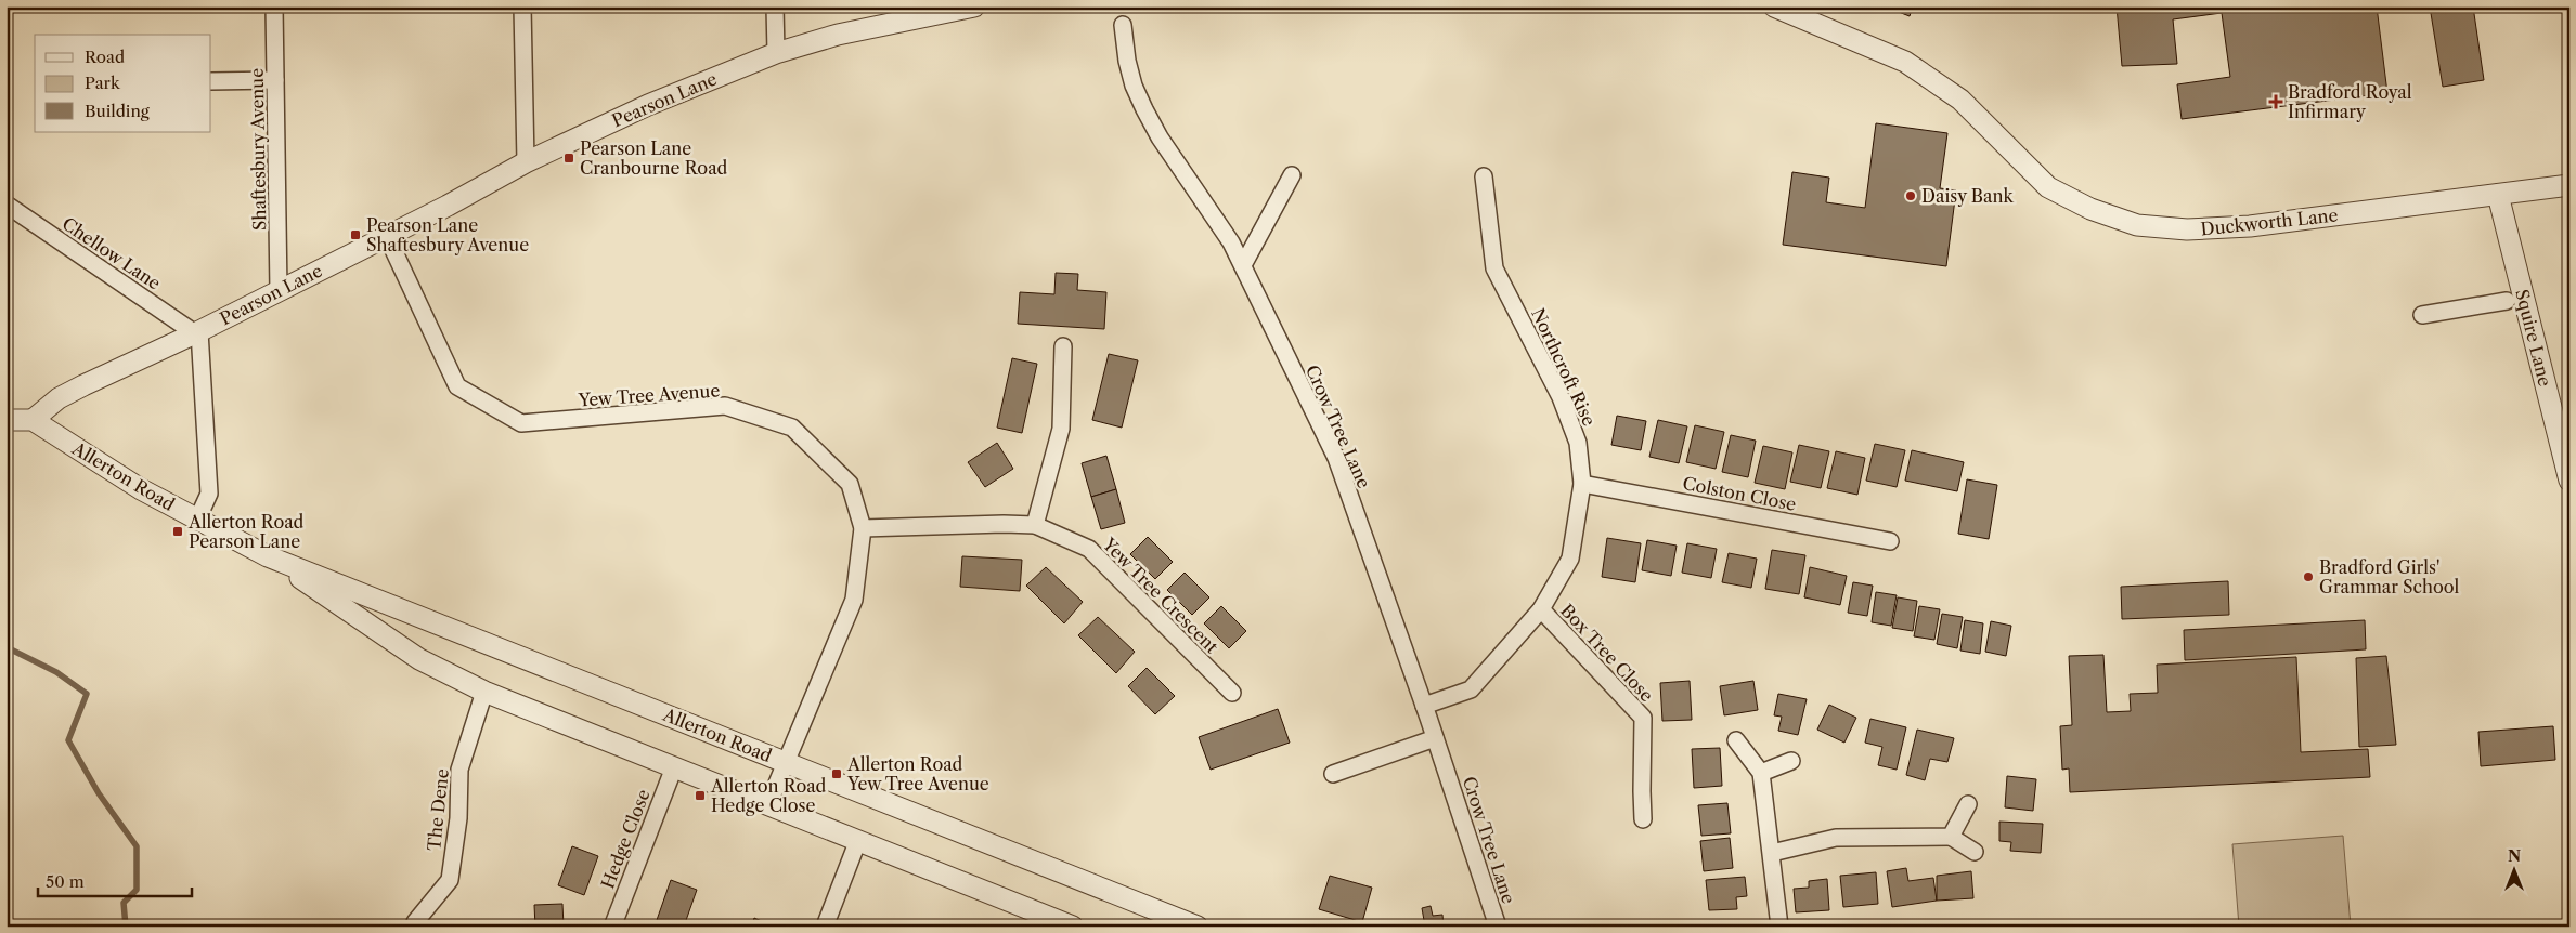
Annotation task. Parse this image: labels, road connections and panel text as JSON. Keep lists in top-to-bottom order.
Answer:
{
  "streets": {
    "street": [
      "Pearson Lane",
      "Shaftesbury Avenue",
      "Duckworth Lane",
      "Chellow Lane",
      "Squire Lane",
      "Northcroft Rise",
      "Yew Tree Avenue",
      "Crow Tree Lane",
      "Allerton Road",
      "Colston Close",
      "Yew Tree Crescent",
      "Box Tree Close",
      "The Dene",
      "Hedge Close"
    ]
  },
  "crossings": [
    ["Pearson Lane", "Shaftesbury Avenue"],
    ["Pearson Lane", "Chellow Lane"],
    ["Pearson Lane", "Yew Tree Avenue"],
    ["Pearson Lane", "Allerton Road"],
    ["Duckworth Lane", "Squire Lane"],
    ["Northcroft Rise", "Crow Tree Lane"],
    ["Northcroft Rise", "Colston Close"],
    ["Northcroft Rise", "Box Tree Close"],
    ["Yew Tree Avenue", "Allerton Road"],
    ["Yew Tree Avenue", "Yew Tree Crescent"],
    ["Allerton Road", "The Dene"],
    ["Allerton Road", "Hedge Close"]
  ],
  "places": {
    "health": ["Bradford Royal Infirmary"],
    "transit": [
      "Pearson Lane Cranbourne Road",
      "Pearson Lane Shaftesbury Avenue",
      "Allerton Road Pearson Lane",
      "Allerton Road Yew Tree Avenue",
      "Allerton Road Hedge Close"
    ],
    "other": ["Daisy Bank", "Bradford Girls' Grammar School"]
  },
  "legend": ["Road", "Park", "Building"],
  "scale_bar": "50 m",
  "north": "top"
}
